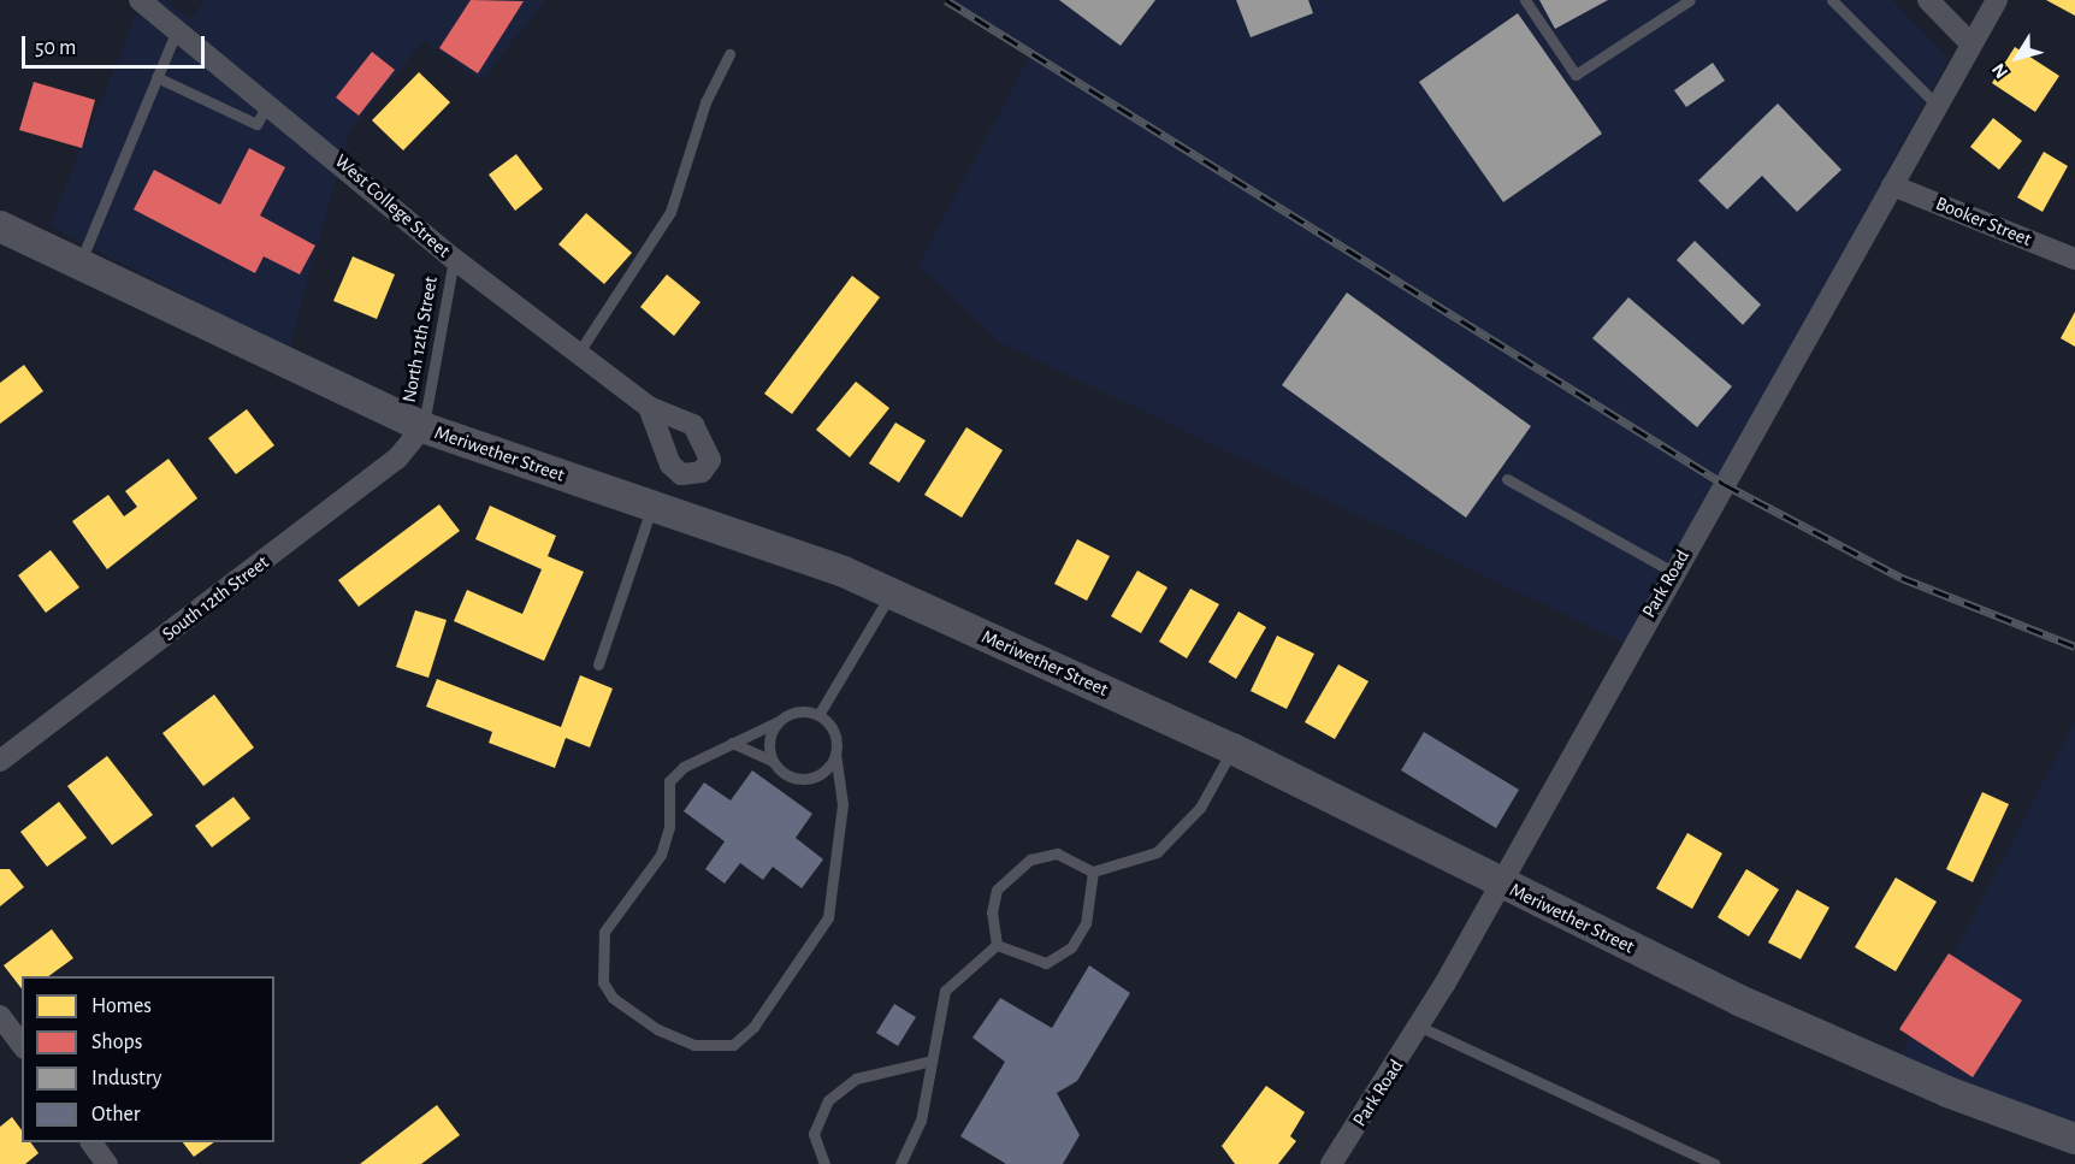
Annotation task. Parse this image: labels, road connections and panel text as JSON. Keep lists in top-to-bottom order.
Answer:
{
  "streets": {
    "street": [
      "West College Street",
      "Booker Street",
      "Meriwether Street",
      "Park Road",
      "South 12th Street"
    ],
    "lane": ["North 12th Street"]
  },
  "crossings": [
    ["West College Street", "North 12th Street"],
    ["Booker Street", "Park Road"],
    ["North 12th Street", "Meriwether Street"],
    ["North 12th Street", "South 12th Street"],
    ["Meriwether Street", "Park Road"],
    ["Meriwether Street", "South 12th Street"]
  ],
  "legend": [
    "Homes",
    "Shops",
    "Industry",
    "Other"
  ],
  "scale_bar": "50 m",
  "north": "bottom left"
}
